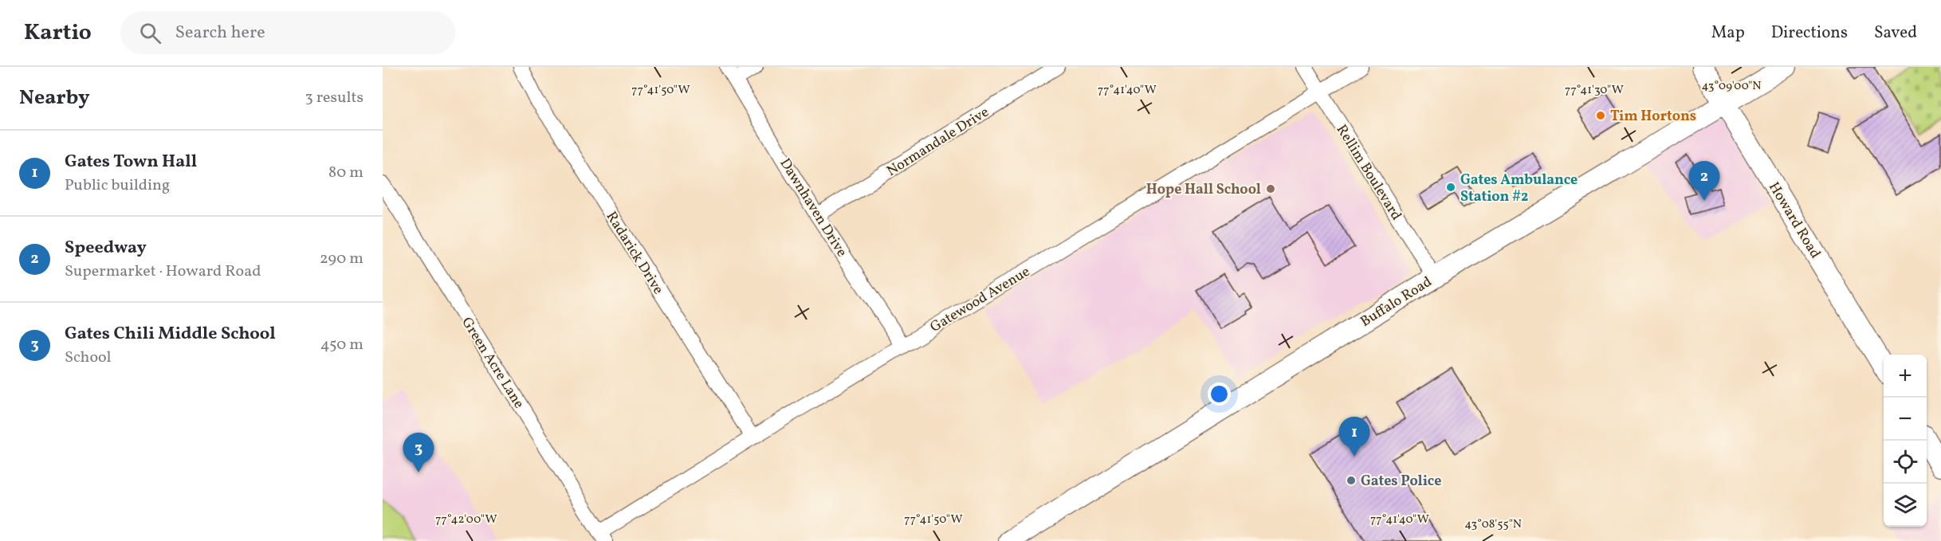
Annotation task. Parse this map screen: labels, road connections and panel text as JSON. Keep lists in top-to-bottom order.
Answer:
{
  "streets": {
    "main road": ["Howard Road", "Buffalo Road"],
    "street": [
      "Normandale Drive",
      "Rellim Boulevard",
      "Dawnhaven Drive",
      "Radarick Drive",
      "Gatewood Avenue",
      "Green Acre Lane"
    ]
  },
  "crossings": [
    ["Normandale Drive", "Dawnhaven Drive"],
    ["Rellim Boulevard", "Gatewood Avenue"],
    ["Rellim Boulevard", "Buffalo Road"],
    ["Dawnhaven Drive", "Gatewood Avenue"],
    ["Howard Road", "Buffalo Road"],
    ["Radarick Drive", "Gatewood Avenue"],
    ["Gatewood Avenue", "Green Acre Lane"]
  ],
  "places": [
    "Tim Hortons",
    "Gates Ambulance Station #2",
    "Hope Hall School",
    "Gates Police"
  ],
  "page": {
    "header": "Kartio",
    "search": "Search here",
    "nav": ["Map", "Directions", "Saved"],
    "heading": ["Nearby", "3 results"],
    "list": [
      {
        "mark": "1",
        "name": "Gates Town Hall",
        "note": "Public building",
        "value": "80 m"
      },
      {
        "mark": "2",
        "name": "Speedway",
        "note": "Supermarket · Howard Road",
        "value": "290 m"
      },
      {
        "mark": "3",
        "name": "Gates Chili Middle School",
        "note": "School",
        "value": "450 m"
      }
    ],
    "pins": ["2", "1", "3"],
    "map_buttons": ["+", "−"]
  },
  "coordinates": [
    "43°09'00\"N",
    "77°41'40\"W",
    "77°41'30\"W",
    "77°41'50\"W",
    "77°42'00\"W",
    "43°08'55\"N"
  ]
}
